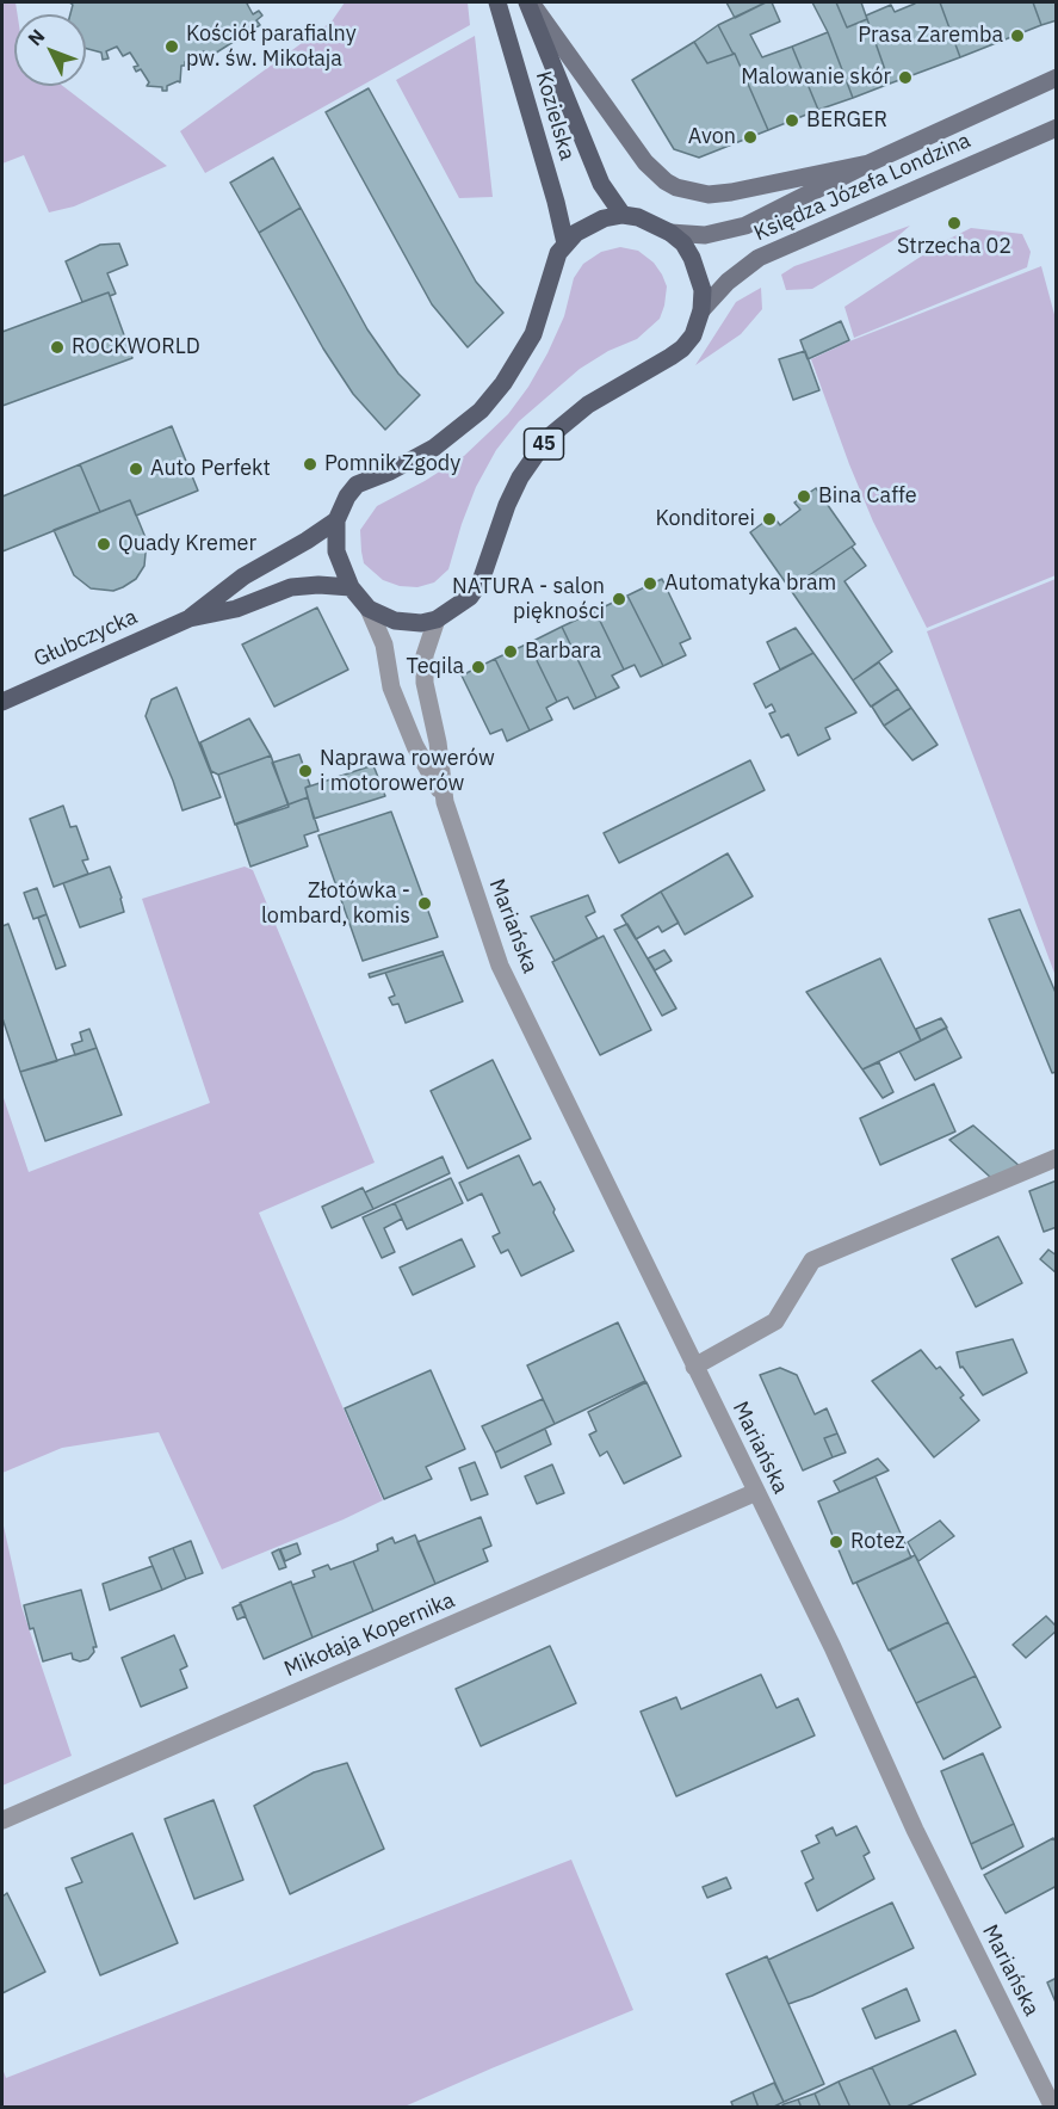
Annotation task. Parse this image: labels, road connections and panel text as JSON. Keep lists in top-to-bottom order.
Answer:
{
  "streets": {
    "main road": [
      "Kozielska",
      "Księdza Józefa Londzina",
      "45",
      "Głubczycka"
    ],
    "street": ["Mariańska", "Mikołaja Kopernika"]
  },
  "crossings": [
    ["Kozielska", "45"],
    ["Księdza Józefa Londzina", "45"],
    ["45", "Mariańska"],
    ["Mariańska", "Mikołaja Kopernika"]
  ],
  "places": [
    "Prasa Zaremba",
    "Kościół parafialny pw. św. Mikołaja",
    "Malowanie skór",
    "BERGER",
    "Avon",
    "Strzecha 02",
    "ROCKWORLD",
    "Pomnik Zgody",
    "Auto Perfekt",
    "Bina Caffe",
    "Konditorei",
    "Quady Kremer",
    "Automatyka bram",
    "NATURA - salon piękności",
    "Barbara",
    "Teqila",
    "Naprawa rowerów i motorowerów",
    "Złotówka - lombard, komis",
    "Rotez"
  ],
  "north": "top left"
}
